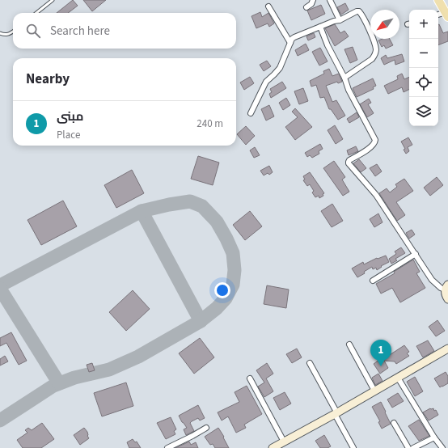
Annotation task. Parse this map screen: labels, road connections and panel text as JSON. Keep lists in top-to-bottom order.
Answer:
{
  "north": "bottom left",
  "page": {
    "map_buttons": ["+", "−"],
    "search": "Search here",
    "heading": "Nearby",
    "list": [
      {
        "mark": "1",
        "name": "مبنى",
        "note": "Place",
        "value": "240 m"
      }
    ],
    "pins": "1"
  }
}
